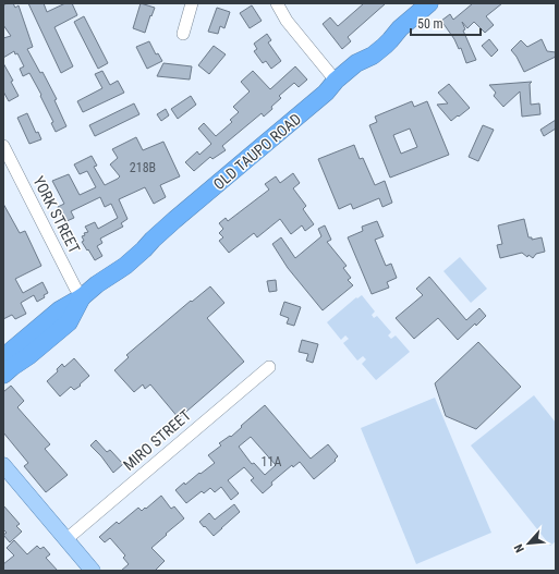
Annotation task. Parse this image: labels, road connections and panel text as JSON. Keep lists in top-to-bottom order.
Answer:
{
  "streets": {
    "highway": ["OLD TAUPO ROAD"],
    "street": ["YORK STREET", "MIRO STREET"]
  },
  "crossings": [
    ["OLD TAUPO ROAD", "YORK STREET"]
  ],
  "house_numbers": ["218B", "11A"],
  "scale_bar": "50 m",
  "north": "bottom left"
}
